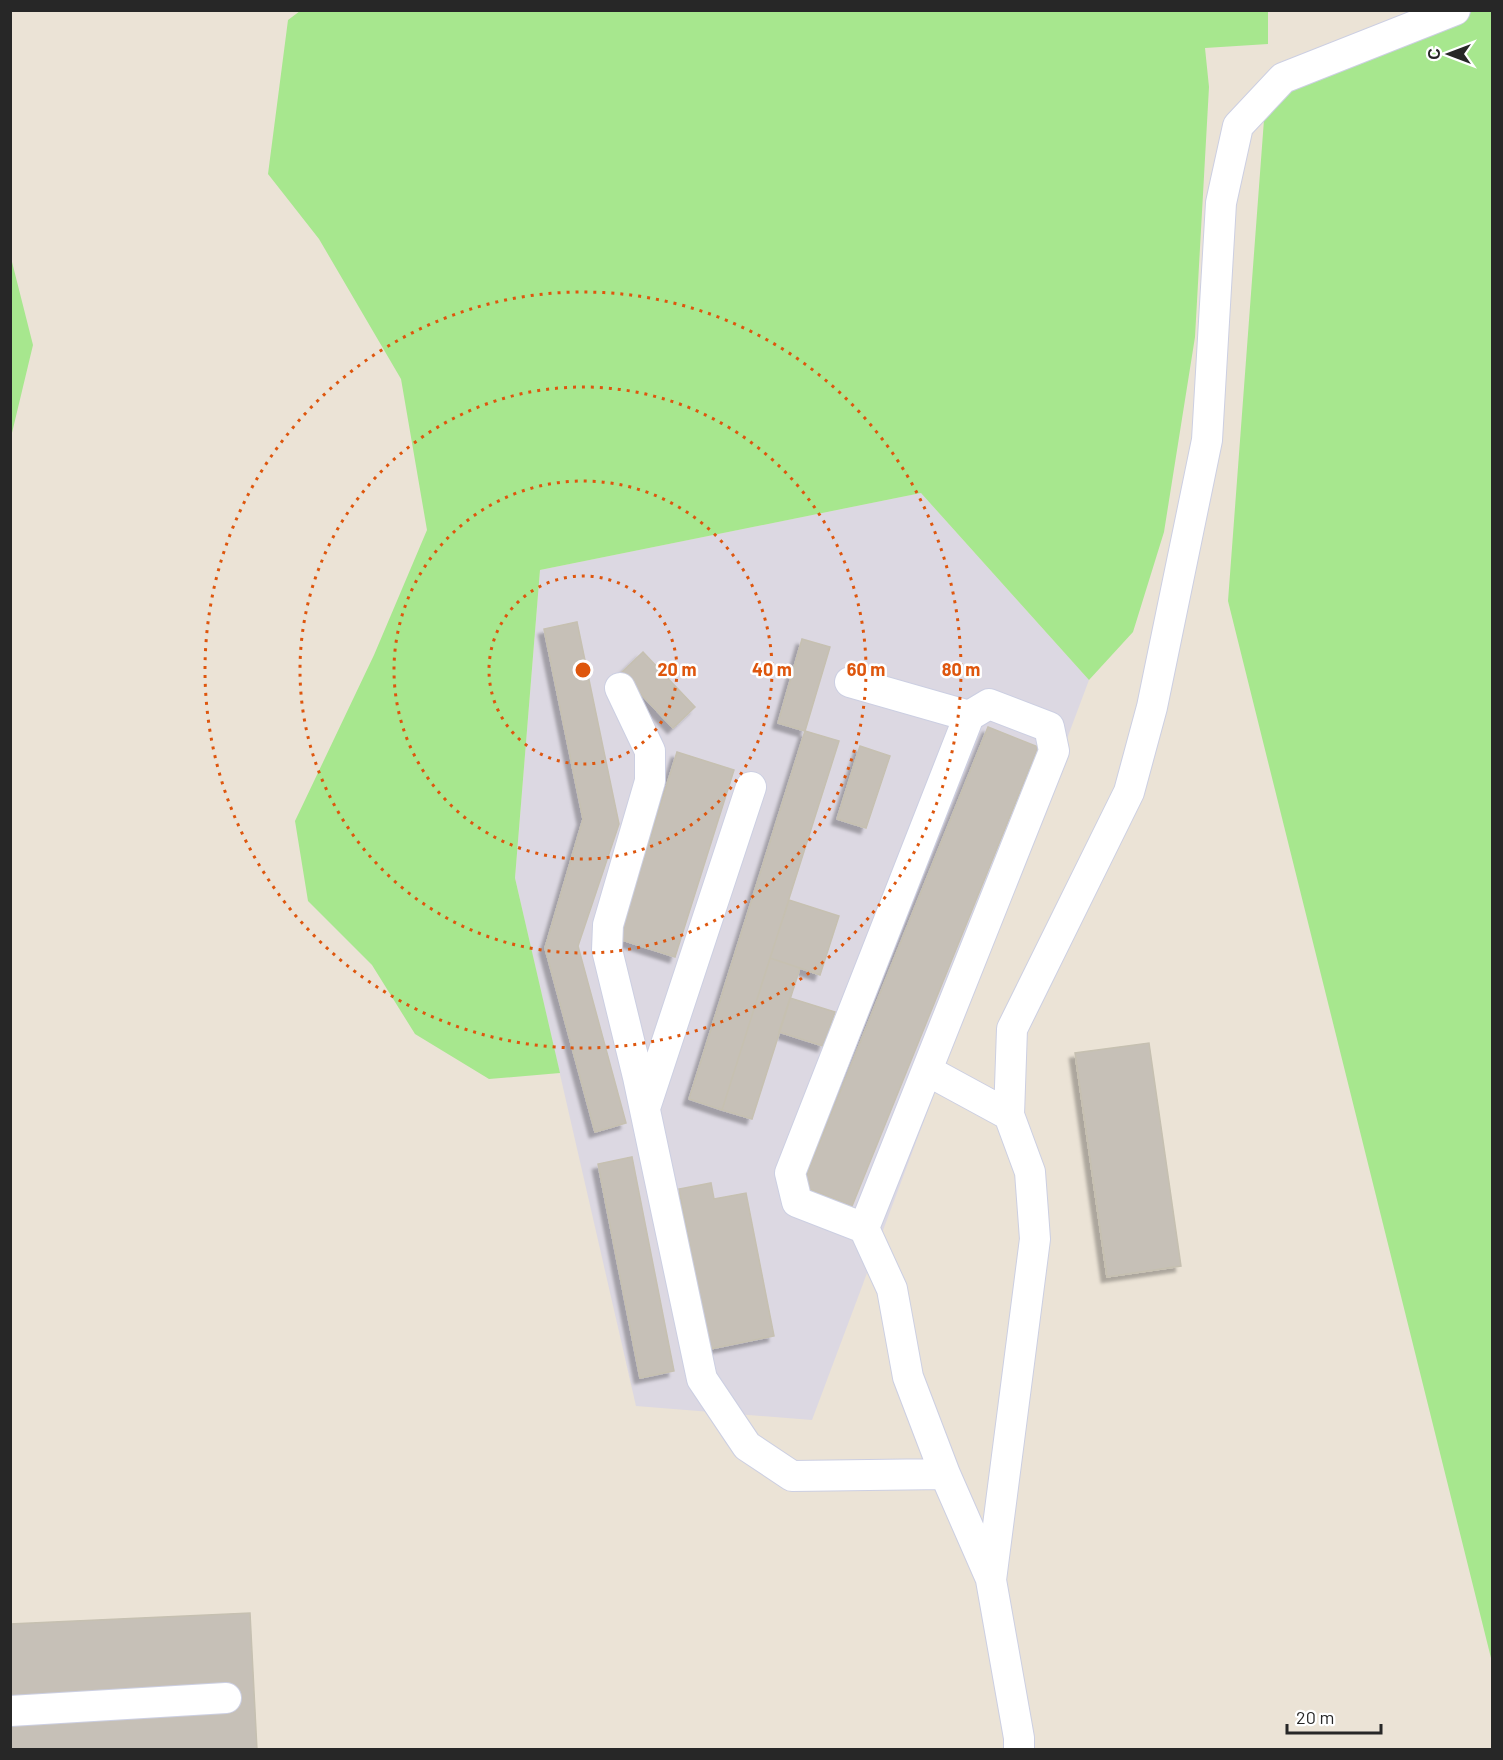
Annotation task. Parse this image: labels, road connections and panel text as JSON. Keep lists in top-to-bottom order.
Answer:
{
  "scale_bar": "20 m",
  "north": "left",
  "rings": [
    "20 m",
    "40 m",
    "60 m",
    "80 m"
  ]
}
